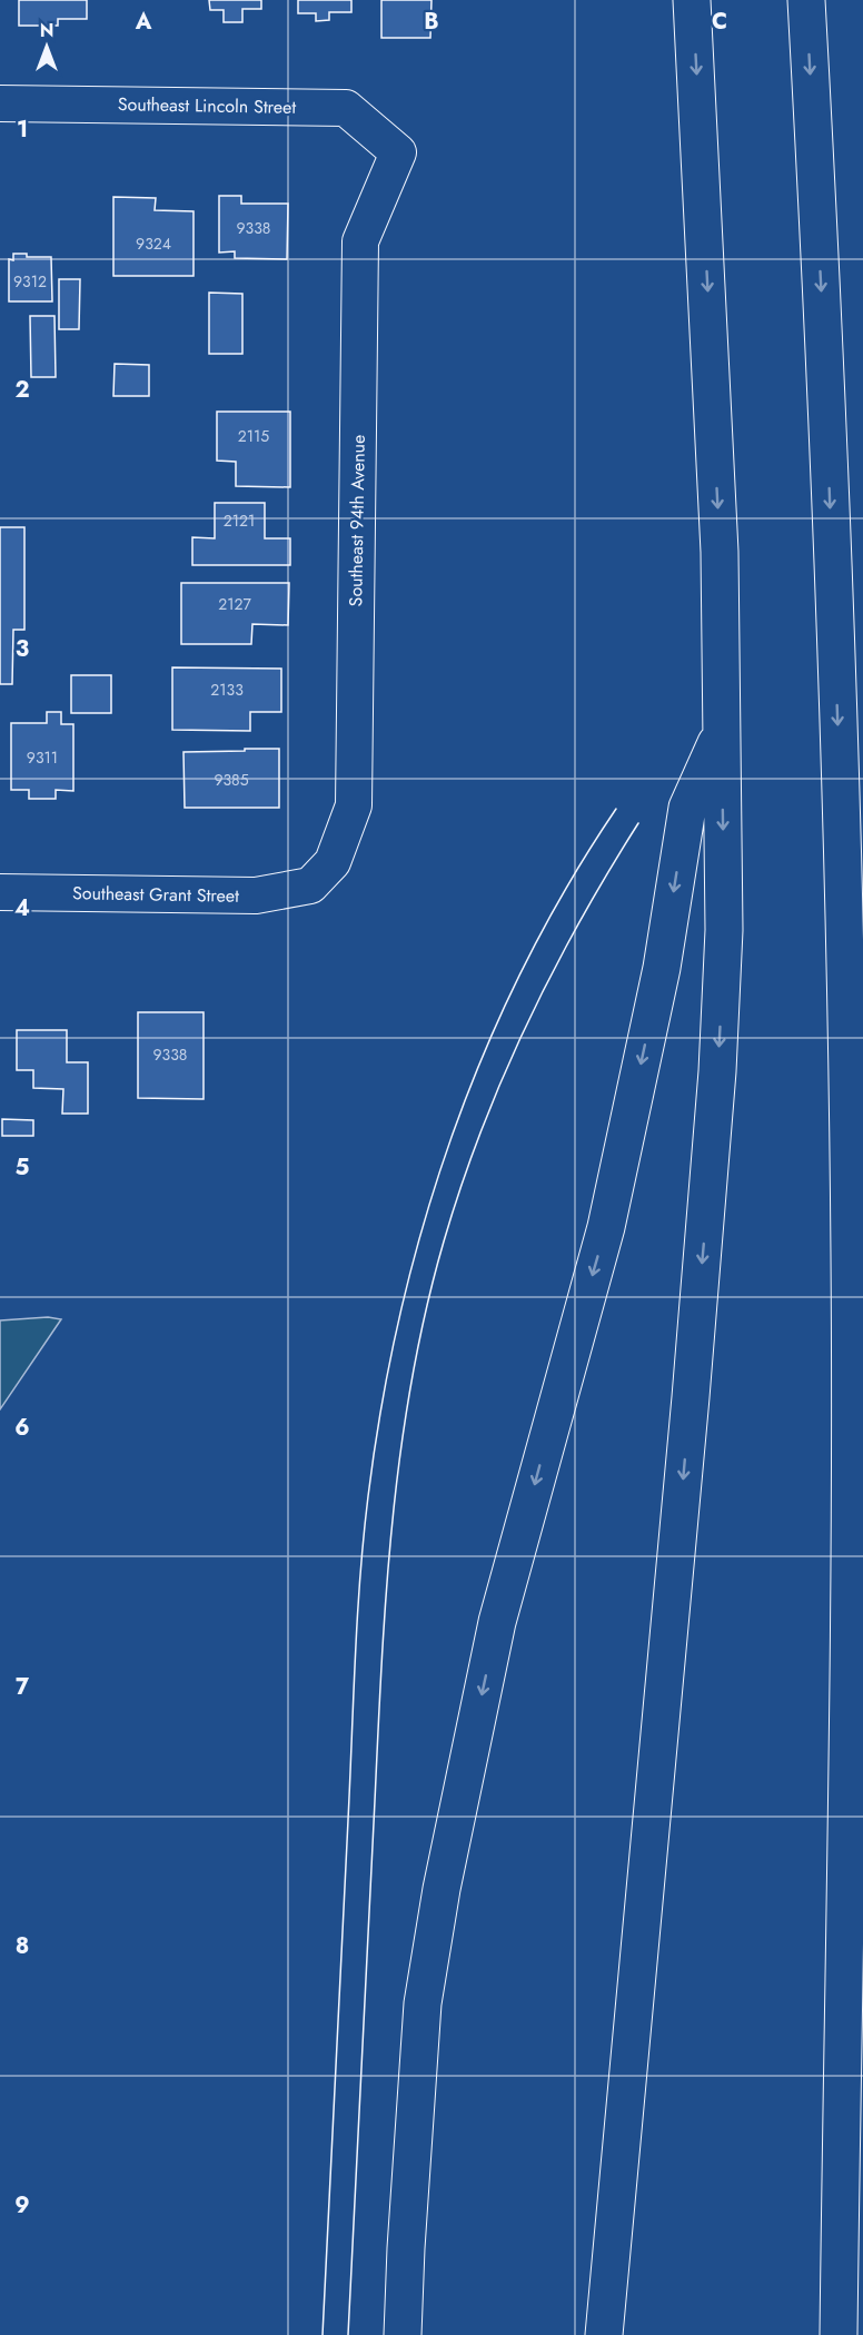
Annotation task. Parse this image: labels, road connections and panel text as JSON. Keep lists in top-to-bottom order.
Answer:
{
  "streets": {
    "street": ["Southeast Lincoln Street", "Southeast 94th Avenue", "Southeast Grant Street"]
  },
  "crossings": [
    ["Southeast Lincoln Street", "Southeast 94th Avenue"],
    ["Southeast 94th Avenue", "Southeast Grant Street"]
  ],
  "house_numbers": [
    "9338",
    "9324",
    "9312",
    "2115",
    "2121",
    "2127",
    "2133",
    "9311",
    "9385",
    "9338"
  ],
  "north": "top",
  "grid": {
    "columns": ["A", "B", "C"],
    "rows": [
      "1",
      "2",
      "3",
      "4",
      "5",
      "6",
      "7",
      "8",
      "9"
    ]
  }
}
